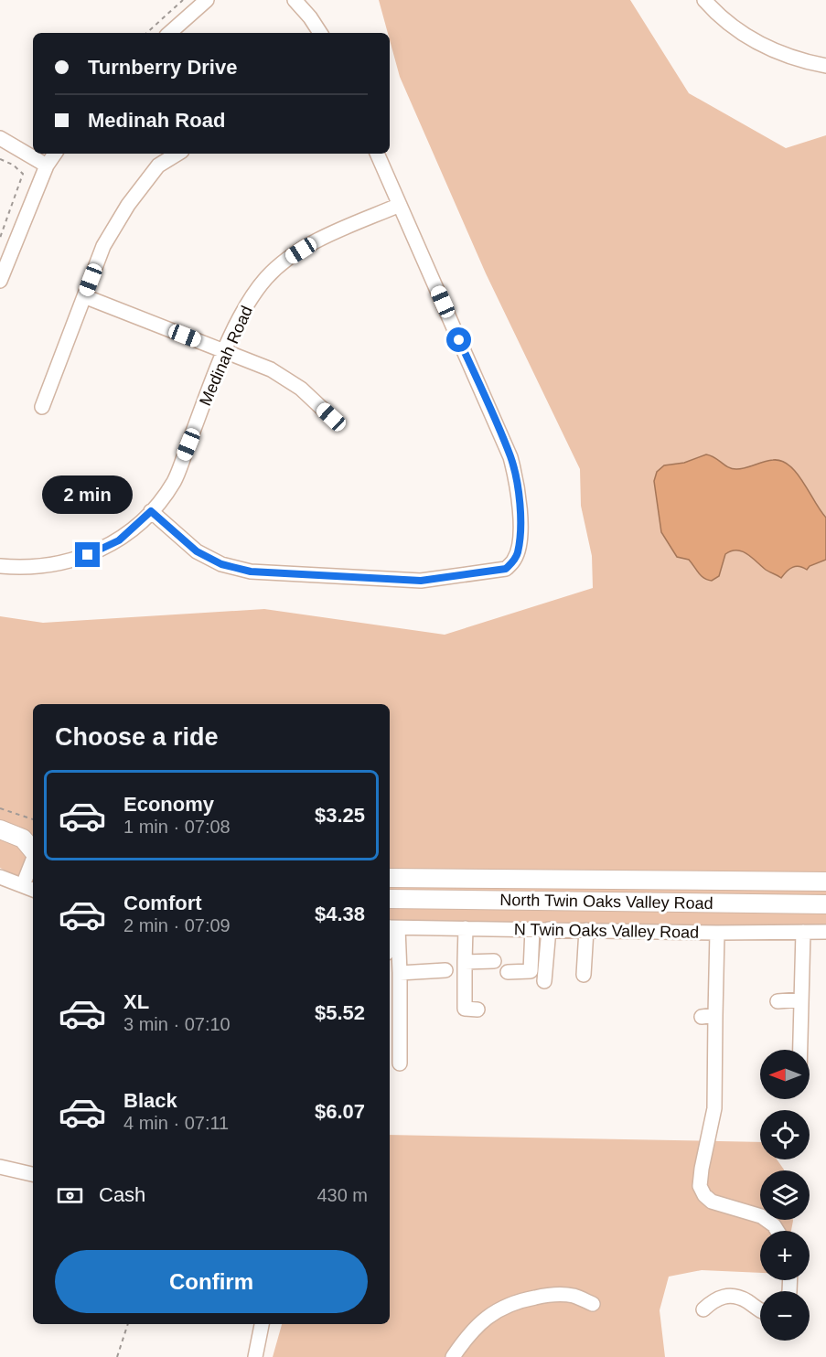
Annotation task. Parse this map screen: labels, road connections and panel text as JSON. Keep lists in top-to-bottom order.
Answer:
{
  "streets": {
    "main road": ["North Twin Oaks Valley Road"],
    "street": ["Medinah Road", "N Twin Oaks Valley Road"]
  },
  "north": "left",
  "page": {
    "banner": ["Turnberry Drive", "Medinah Road"],
    "bubble": "2 min",
    "heading": "Choose a ride",
    "list": [
      {
        "name": "Economy",
        "note": "1 min · 07:08",
        "value": "$3.25"
      },
      {
        "name": "Comfort",
        "note": "2 min · 07:09",
        "value": "$4.38"
      },
      {
        "name": "XL",
        "note": "3 min · 07:10",
        "value": "$5.52"
      },
      {
        "name": "Black",
        "note": "4 min · 07:11",
        "value": "$6.07"
      }
    ],
    "map_buttons": ["+", "−"],
    "pay": ["Cash", "430 m"],
    "buttons": "Confirm"
  }
}
